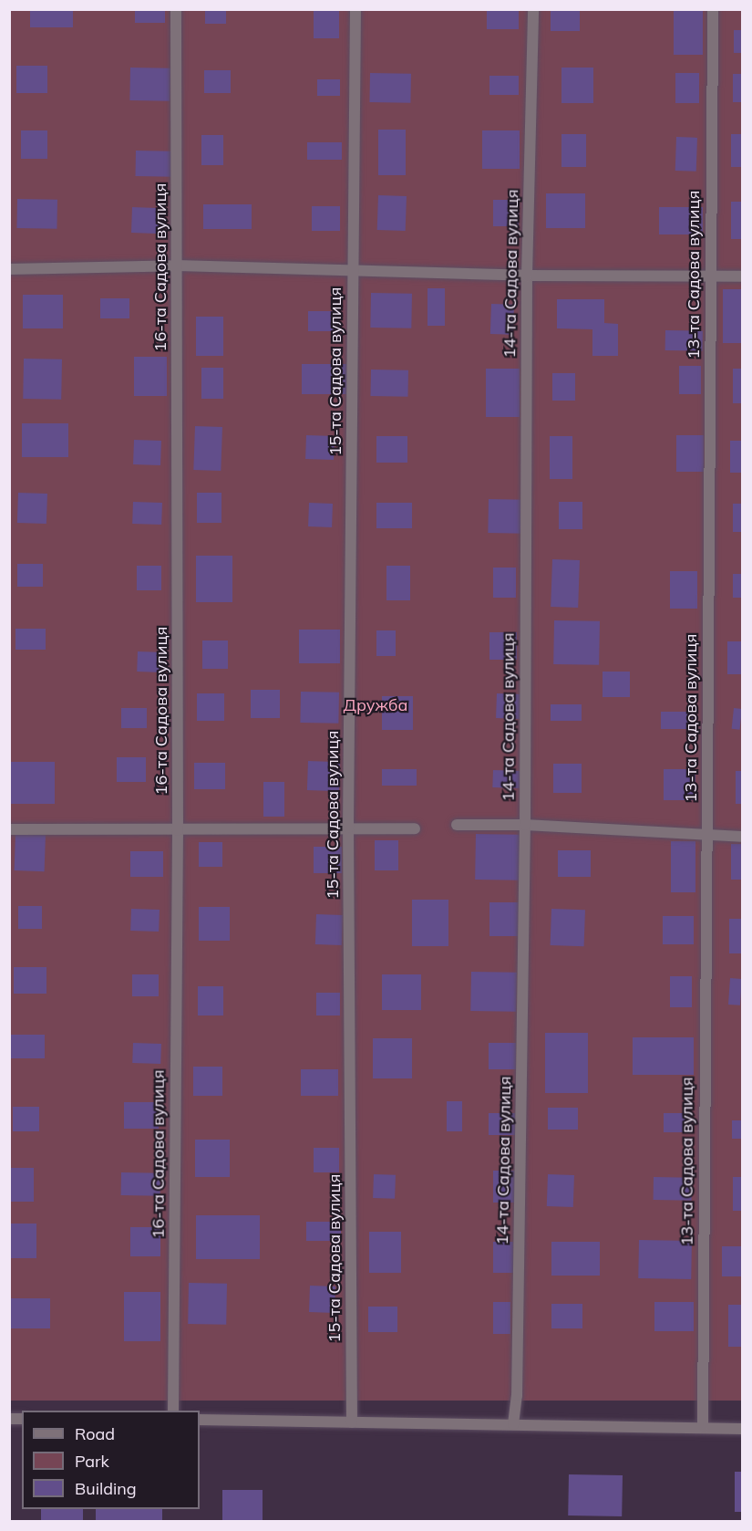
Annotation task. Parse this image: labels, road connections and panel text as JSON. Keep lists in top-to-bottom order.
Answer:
{
  "streets": {
    "street": [
      "16-та Садова вулиця",
      "14-та Садова вулиця",
      "13-та Садова вулиця",
      "15-та Садова вулиця"
    ]
  },
  "parks": ["Дружба"],
  "legend": ["Road", "Park", "Building"]
}
